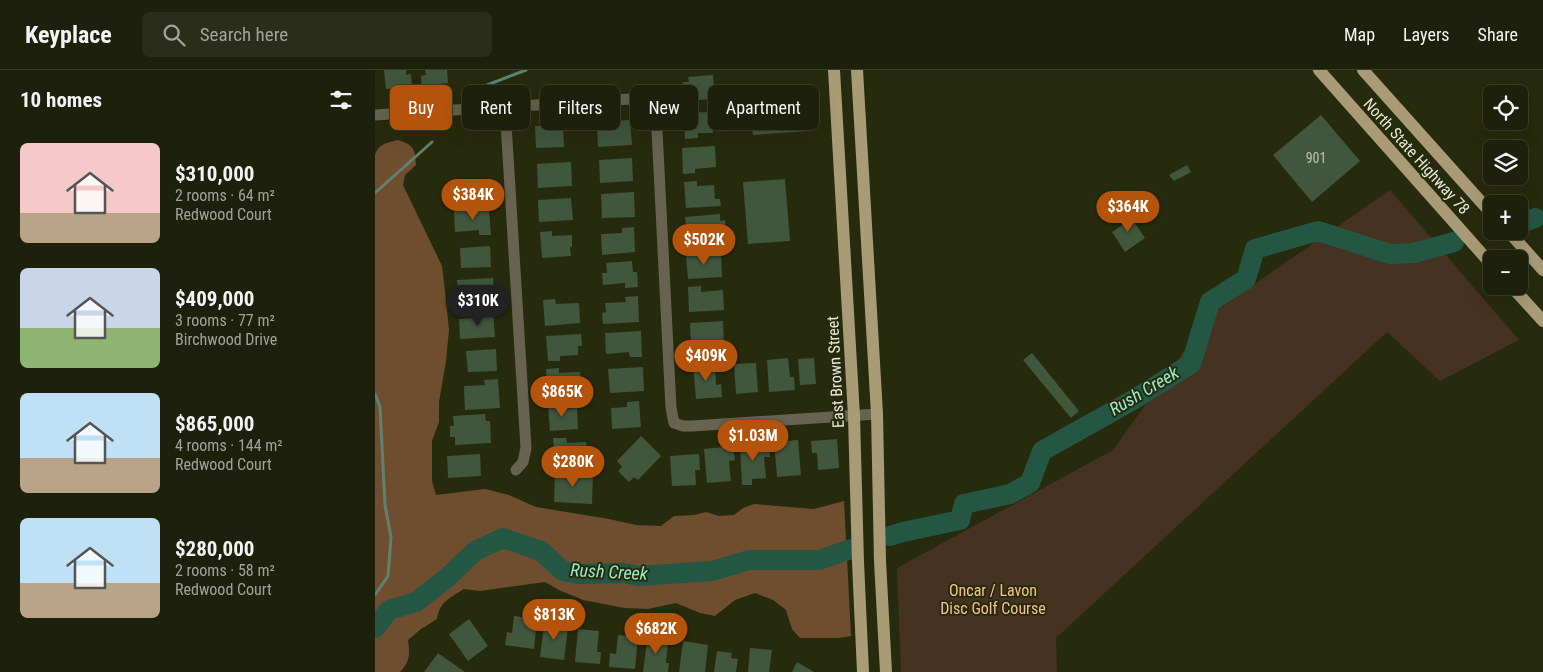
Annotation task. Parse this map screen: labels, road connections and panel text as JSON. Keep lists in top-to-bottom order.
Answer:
{
  "streets": {
    "main road": ["North State Highway 78", "East Brown Street"]
  },
  "water": ["Rush Creek"],
  "parks": ["Oncar / Lavon Disc Golf Course"],
  "house_numbers": ["901"],
  "page": {
    "header": "Keyplace",
    "search": "Search here",
    "nav": ["Map", "Layers", "Share"],
    "heading": "10 homes",
    "map_buttons": ["+", "−"],
    "chip": [
      "Buy",
      "Rent",
      "Filters",
      "New",
      "Apartment"
    ],
    "list": [
      {
        "name": "$310,000",
        "note": "2 rooms · 64 m² · Redwood Court"
      },
      {
        "name": "$409,000",
        "note": "3 rooms · 77 m² · Birchwood Drive"
      },
      {
        "name": "$865,000",
        "note": "4 rooms · 144 m² · Redwood Court"
      },
      {
        "name": "$280,000",
        "note": "2 rooms · 58 m² · Redwood Court"
      }
    ],
    "price": [
      "$384K",
      "$364K",
      "$502K",
      "$310K",
      "$409K",
      "$865K",
      "$1.03M",
      "$280K",
      "$813K",
      "$682K"
    ]
  }
}
